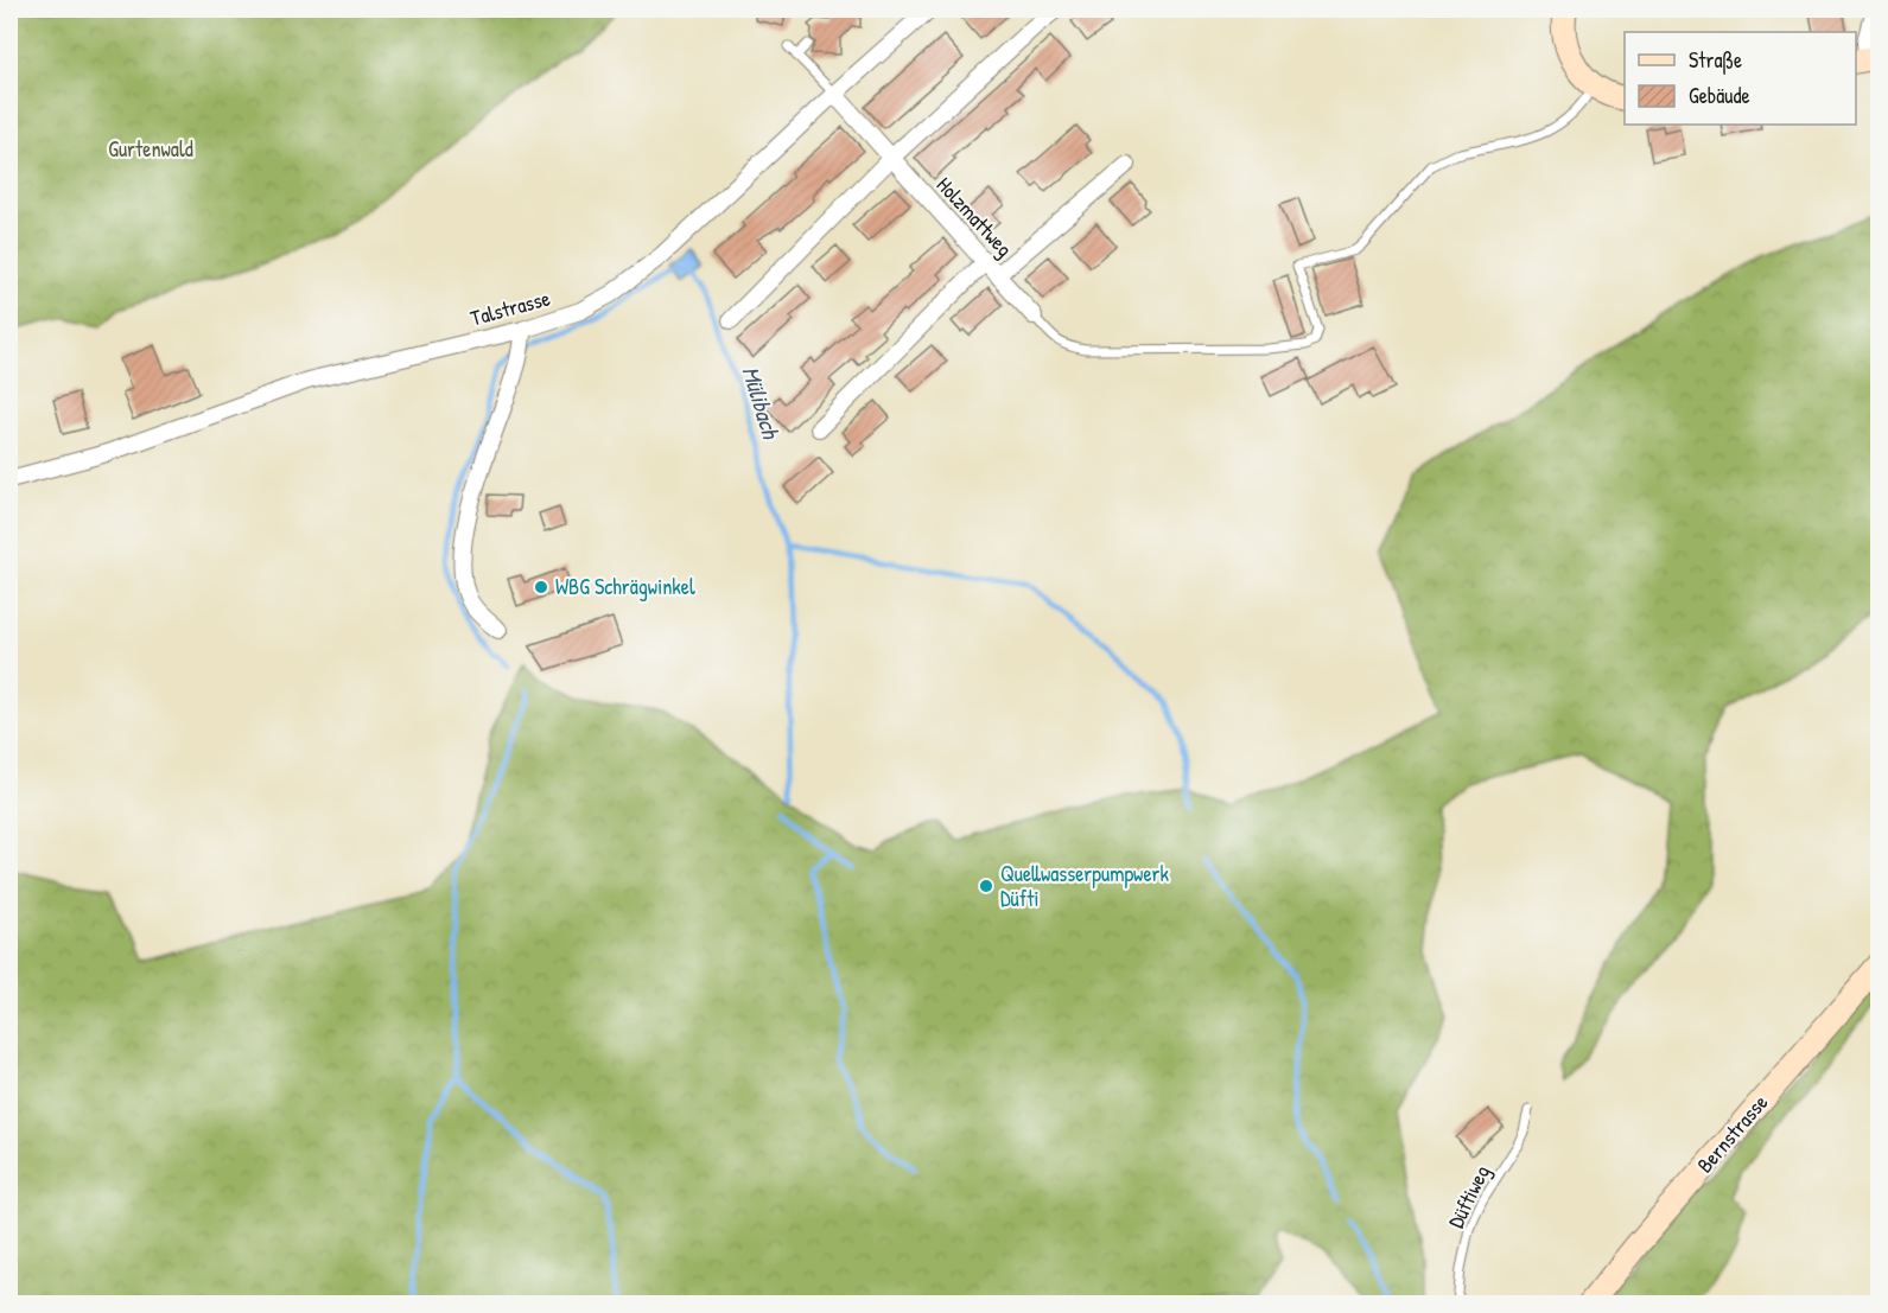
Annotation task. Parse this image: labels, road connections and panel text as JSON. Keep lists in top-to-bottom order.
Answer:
{
  "streets": {
    "street": ["Holzmattweg", "Talstrasse", "Bernstrasse"],
    "lane": ["Düftiweg"]
  },
  "crossings": [
    ["Holzmattweg", "Talstrasse"]
  ],
  "water": ["Mülibach"],
  "parks": ["Gurtenwald"],
  "places": ["WBG Schrägwinkel", "Quellwasserpumpwerk Düfti"],
  "legend": ["Straße", "Gebäude"]
}
